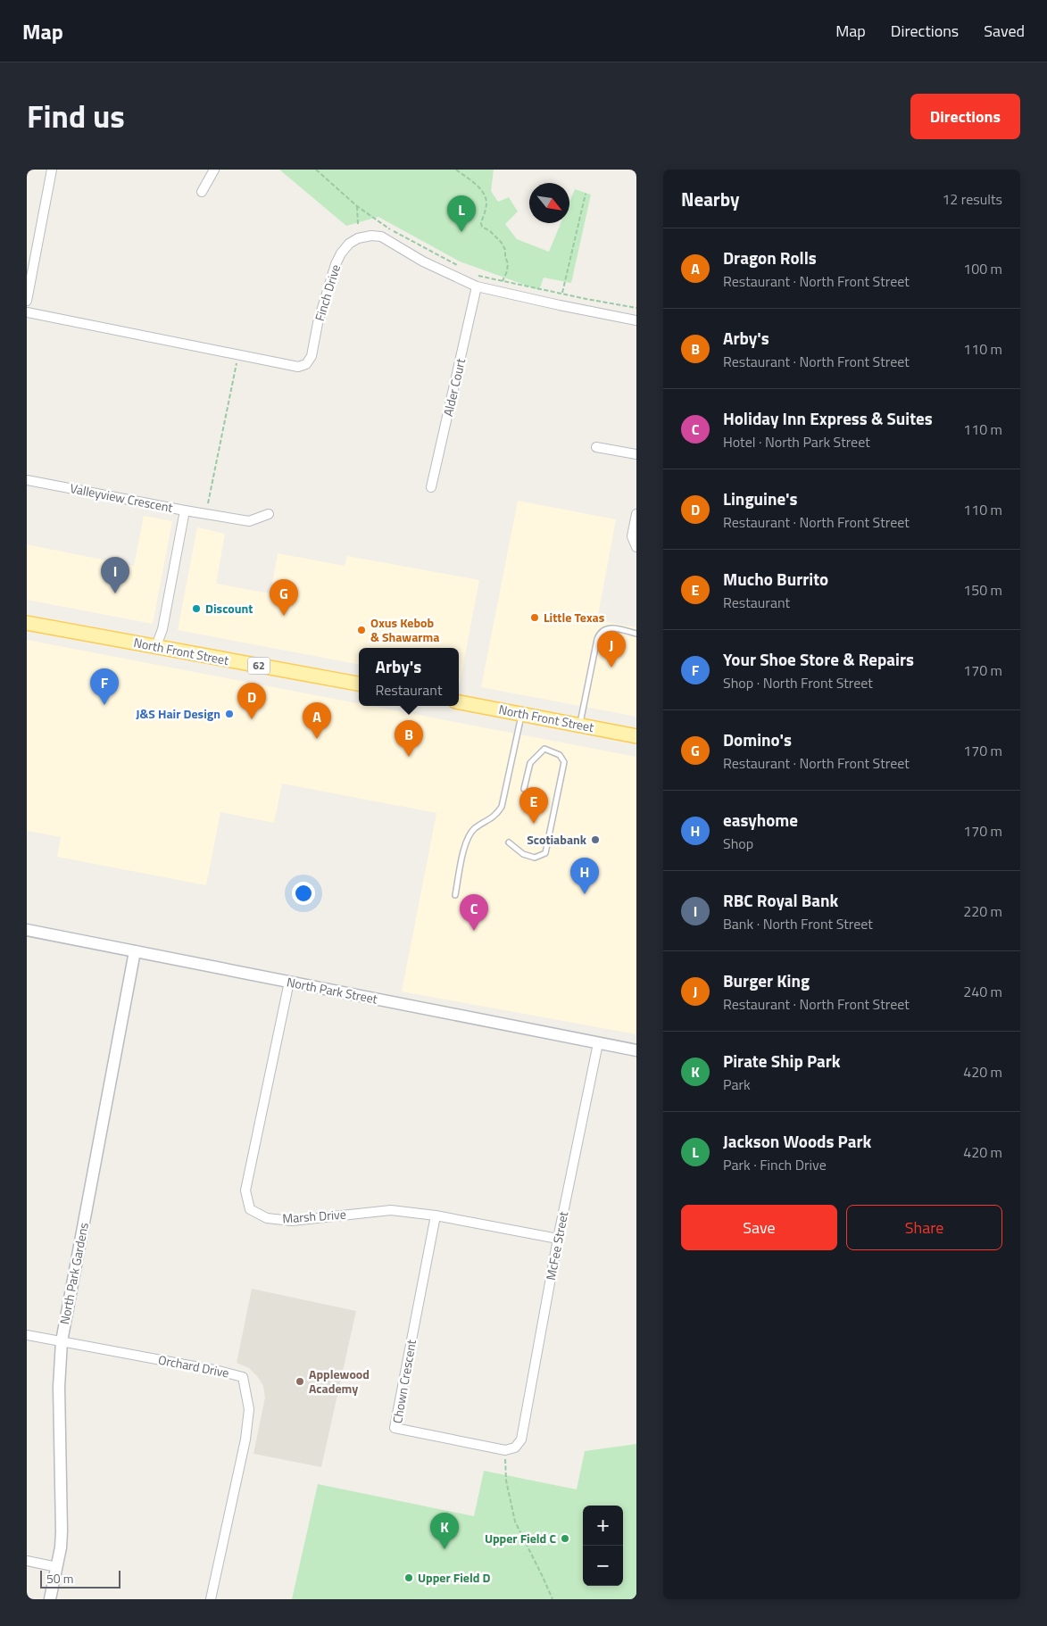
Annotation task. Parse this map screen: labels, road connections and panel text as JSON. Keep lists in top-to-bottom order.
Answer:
{
  "streets": {
    "main road": ["North Front Street", "62"],
    "street": [
      "Finch Drive",
      "Alder Court",
      "Valleyview Crescent",
      "North Park Street",
      "Marsh Drive",
      "McFee Street",
      "North Park Gardens",
      "Orchard Drive",
      "Chown Crescent"
    ]
  },
  "crossings": [
    ["Finch Drive", "Alder Court"],
    ["Valleyview Crescent", "North Front Street"],
    ["North Park Street", "Marsh Drive"],
    ["North Park Street", "McFee Street"],
    ["North Park Street", "North Park Gardens"],
    ["Marsh Drive", "McFee Street"],
    ["Marsh Drive", "Chown Crescent"],
    ["McFee Street", "Chown Crescent"],
    ["North Park Gardens", "Orchard Drive"]
  ],
  "places": [
    "Discount",
    "Little Texas",
    "Oxus Kebob & Shawarma",
    "J&S Hair Design",
    "Scotiabank",
    "Applewood Academy",
    "Upper Field C",
    "Upper Field D"
  ],
  "scale_bar": "50 m",
  "north": "bottom right",
  "page": {
    "header": "Map",
    "nav": ["Map", "Directions", "Saved"],
    "title": "Find us",
    "buttons": [
      "Directions",
      ["Save", "Share"]
    ],
    "heading": ["Nearby", "12 results"],
    "pins": [
      "L",
      "I",
      "G",
      "J",
      "F",
      "D",
      "A",
      "B",
      "E",
      "H",
      "C",
      "K"
    ],
    "list": [
      {
        "mark": "A",
        "name": "Dragon Rolls",
        "note": "Restaurant · North Front Street",
        "value": "100 m"
      },
      {
        "mark": "B",
        "name": "Arby's",
        "note": "Restaurant · North Front Street",
        "value": "110 m"
      },
      {
        "mark": "C",
        "name": "Holiday Inn Express & Suites",
        "note": "Hotel · North Park Street",
        "value": "110 m"
      },
      {
        "mark": "D",
        "name": "Linguine's",
        "note": "Restaurant · North Front Street",
        "value": "110 m"
      },
      {
        "mark": "E",
        "name": "Mucho Burrito",
        "note": "Restaurant",
        "value": "150 m"
      },
      {
        "mark": "F",
        "name": "Your Shoe Store & Repairs",
        "note": "Shop · North Front Street",
        "value": "170 m"
      },
      {
        "mark": "G",
        "name": "Domino's",
        "note": "Restaurant · North Front Street",
        "value": "170 m"
      },
      {
        "mark": "H",
        "name": "easyhome",
        "note": "Shop",
        "value": "170 m"
      },
      {
        "mark": "I",
        "name": "RBC Royal Bank",
        "note": "Bank · North Front Street",
        "value": "220 m"
      },
      {
        "mark": "J",
        "name": "Burger King",
        "note": "Restaurant · North Front Street",
        "value": "240 m"
      },
      {
        "mark": "K",
        "name": "Pirate Ship Park",
        "note": "Park",
        "value": "420 m"
      },
      {
        "mark": "L",
        "name": "Jackson Woods Park",
        "note": "Park · Finch Drive",
        "value": "420 m"
      }
    ],
    "popup": ["Arby's", "Restaurant"],
    "map_buttons": ["+", "−"],
    "scale": "50 m"
  }
}
